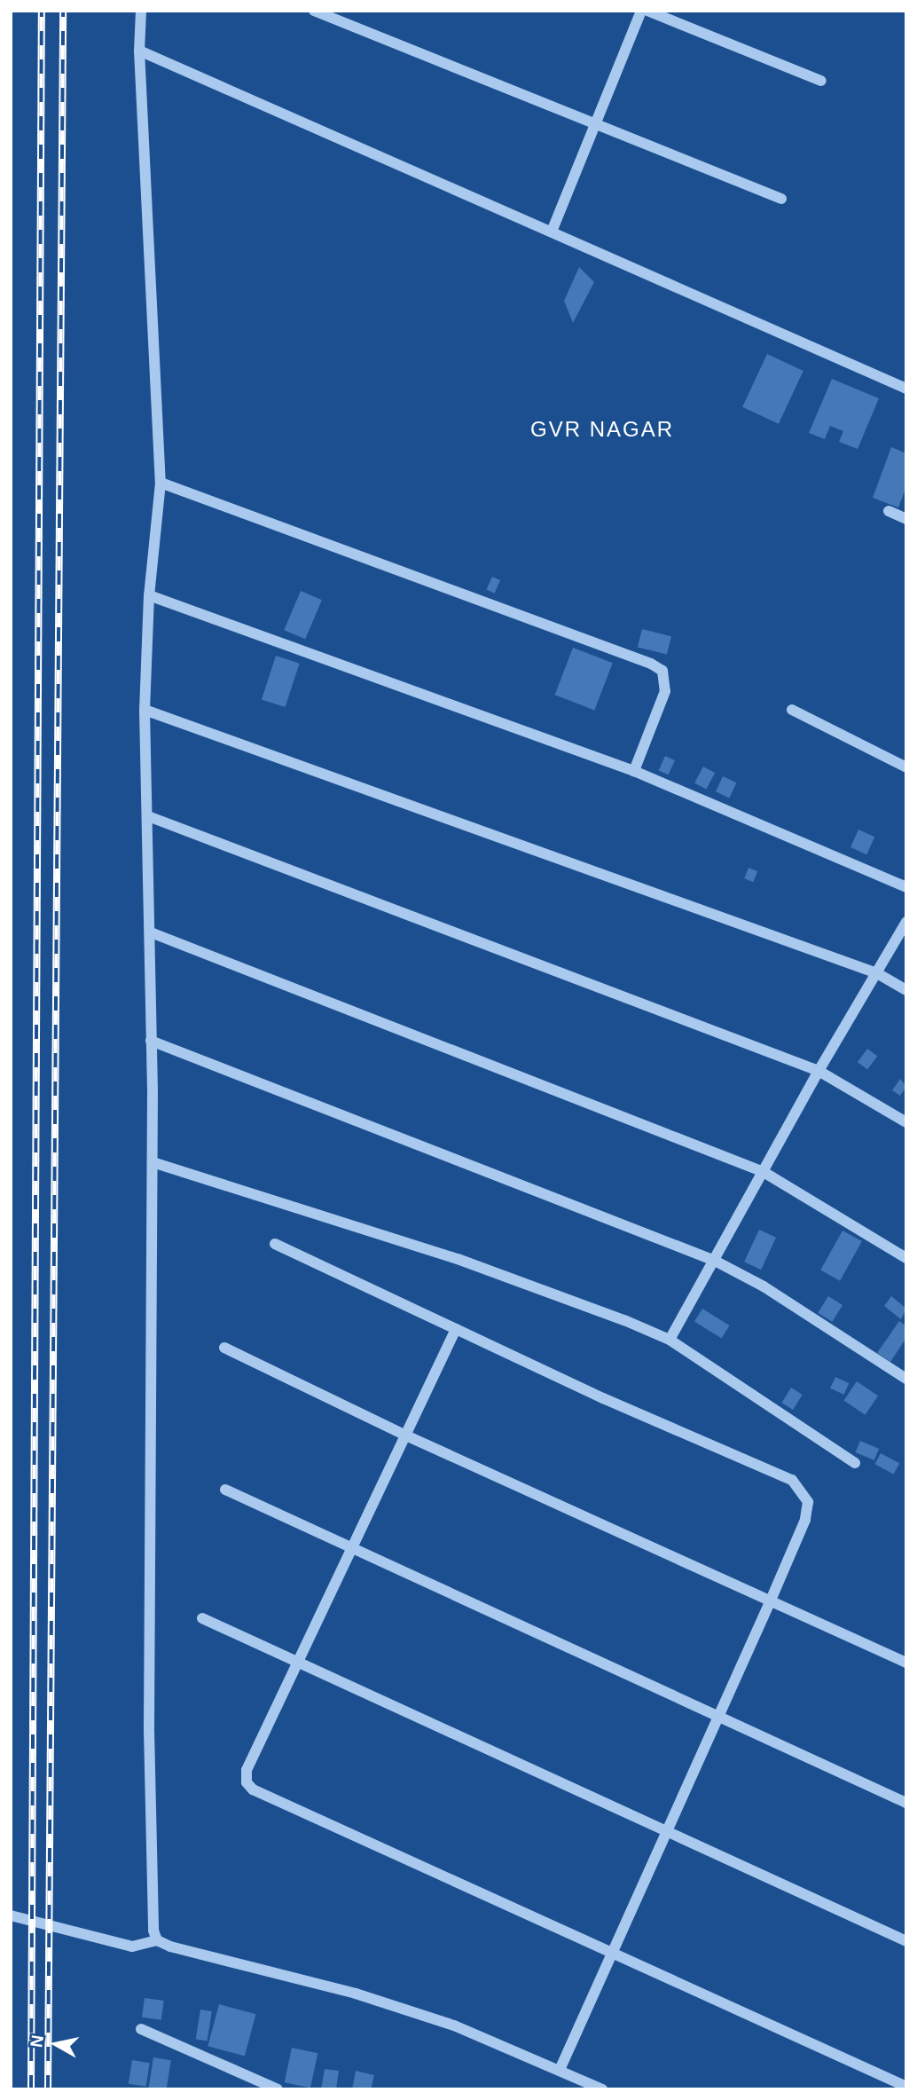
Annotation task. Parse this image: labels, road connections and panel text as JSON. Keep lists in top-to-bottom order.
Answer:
{
  "districts": ["GVR NAGAR"],
  "north": "left"
}
